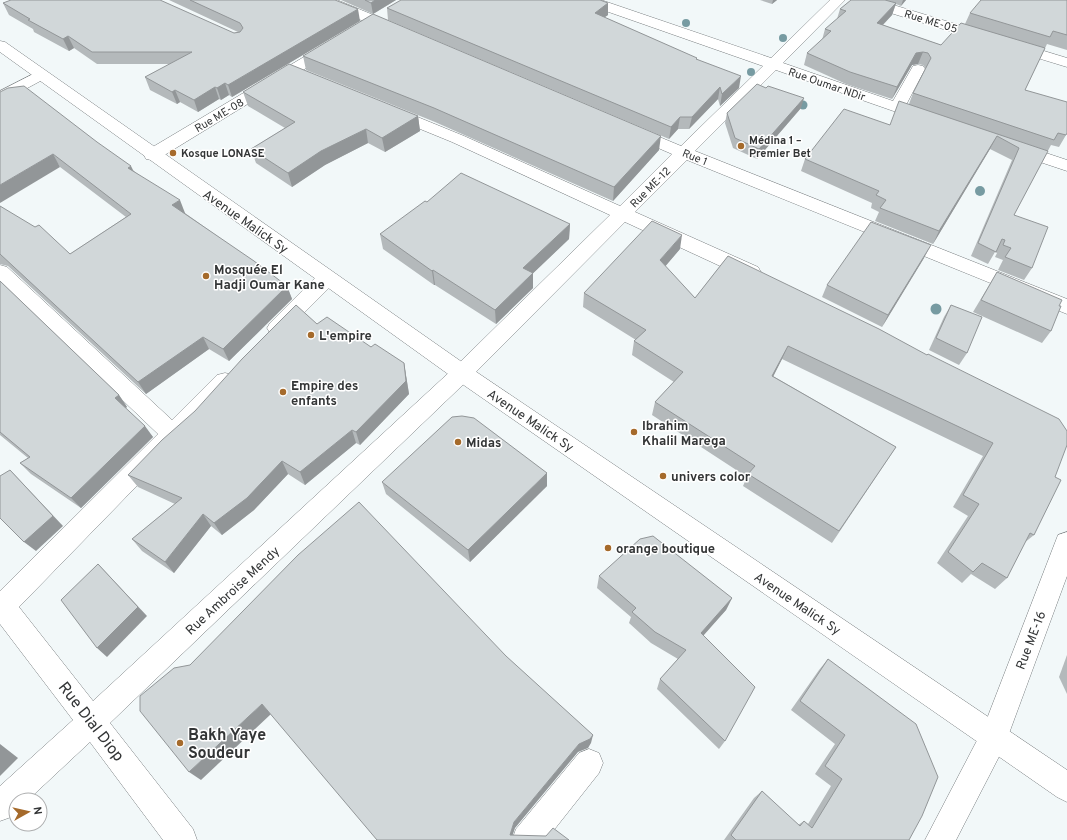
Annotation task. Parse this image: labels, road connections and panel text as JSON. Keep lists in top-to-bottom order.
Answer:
{
  "streets": {
    "street": [
      "Rue ME-05",
      "Rue Oumar NDir",
      "Rue ME-08",
      "Rue 1",
      "Rue ME-12",
      "Avenue Malick Sy",
      "Rue Ambroise Mendy",
      "Rue ME-16",
      "Rue Dial Diop"
    ]
  },
  "crossings": [
    ["Rue Oumar NDir", "Rue ME-12"],
    ["Rue ME-08", "Avenue Malick Sy"],
    ["Rue 1", "Rue ME-12"],
    ["Rue ME-12", "Avenue Malick Sy"],
    ["Rue ME-12", "Rue Ambroise Mendy"],
    ["Avenue Malick Sy", "Rue Ambroise Mendy"],
    ["Avenue Malick Sy", "Rue ME-16"],
    ["Rue Ambroise Mendy", "Rue Dial Diop"]
  ],
  "places": [
    "Médina 1 – Premier Bet",
    "Kosque LONASE",
    "Mosquée El Hadji Oumar Kane",
    "L'empire",
    "Empire des enfants",
    "Ibrahim Khalil Marega",
    "Midas",
    "univers color",
    "orange boutique",
    "Bakh Yaye Soudeur"
  ],
  "north": "right"
}
